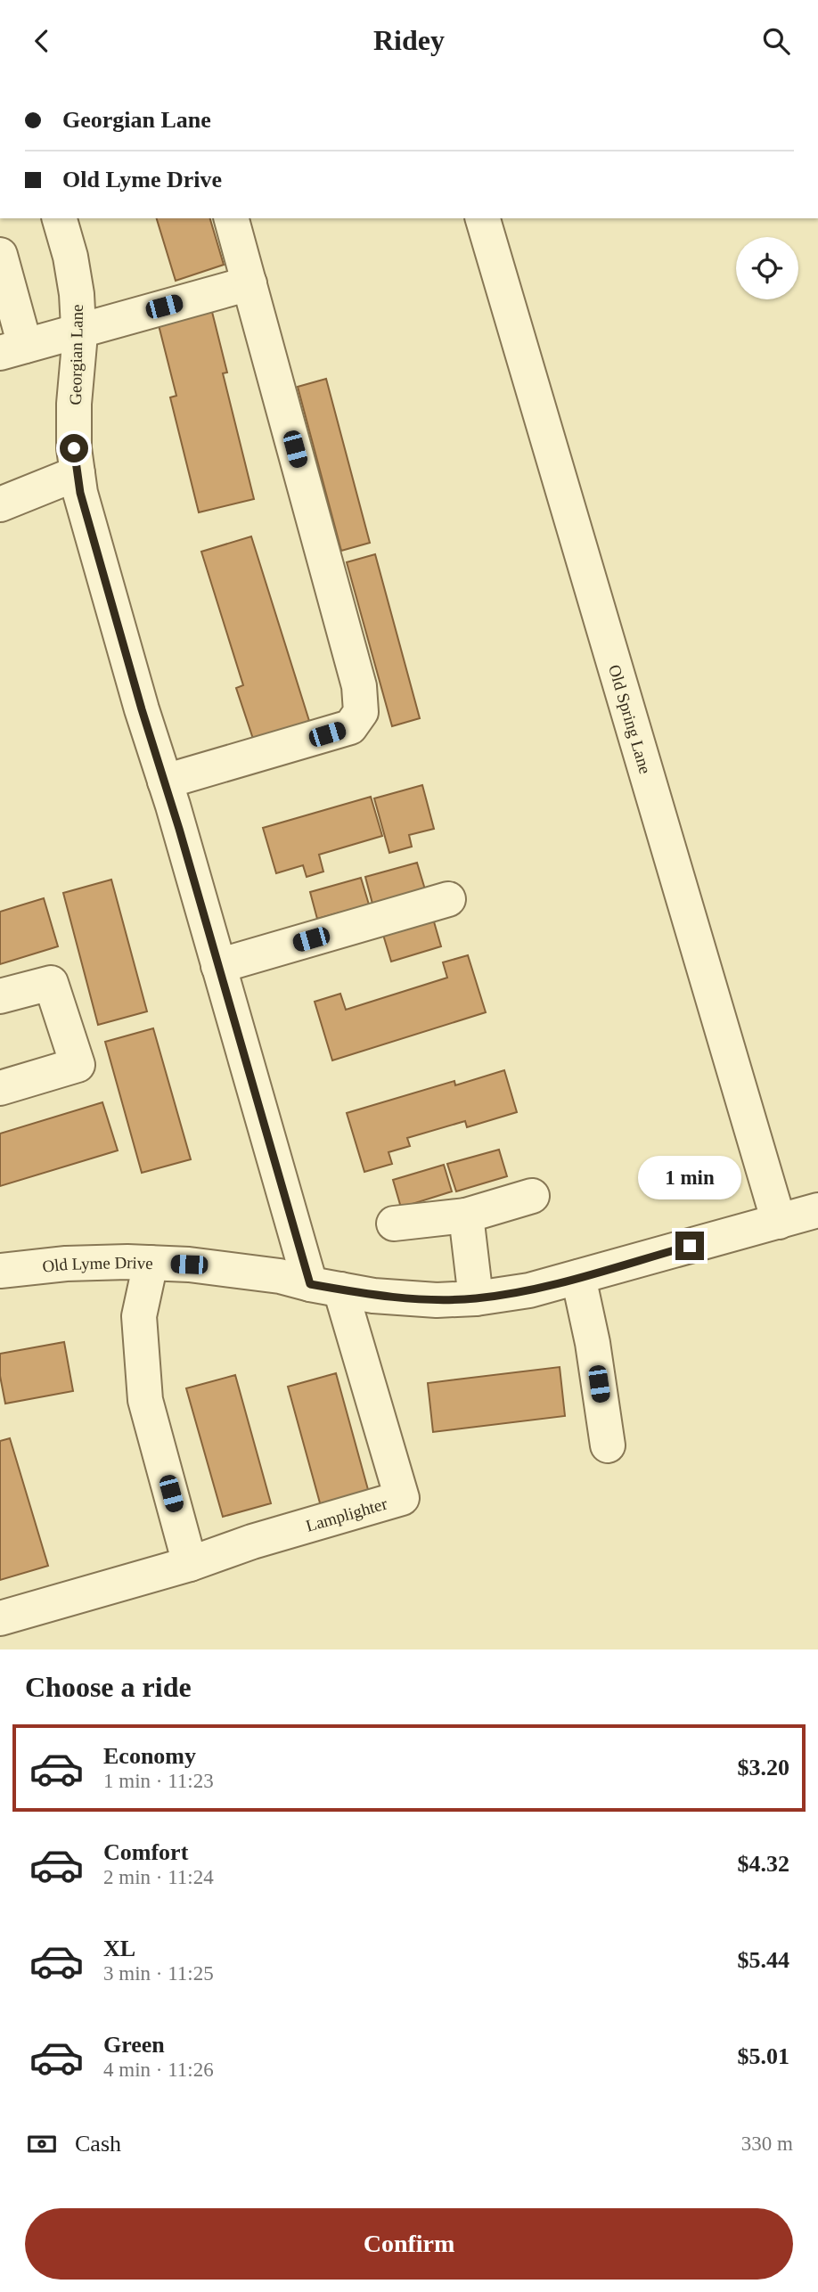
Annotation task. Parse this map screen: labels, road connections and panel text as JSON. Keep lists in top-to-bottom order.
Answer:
{
  "streets": {
    "street": [
      "Georgian Lane",
      "Old Spring Lane",
      "Old Lyme Drive",
      "Lamplighter"
    ]
  },
  "crossings": [
    ["Georgian Lane", "Old Lyme Drive"],
    ["Georgian Lane", "Lamplighter"],
    ["Old Spring Lane", "Old Lyme Drive"],
    ["Old Lyme Drive", "Lamplighter"]
  ],
  "page": {
    "header": "Ridey",
    "banner": ["Georgian Lane", "Old Lyme Drive"],
    "bubble": "1 min",
    "heading": "Choose a ride",
    "list": [
      {
        "name": "Economy",
        "note": "1 min · 11:23",
        "value": "$3.20"
      },
      {
        "name": "Comfort",
        "note": "2 min · 11:24",
        "value": "$4.32"
      },
      {
        "name": "XL",
        "note": "3 min · 11:25",
        "value": "$5.44"
      },
      {
        "name": "Green",
        "note": "4 min · 11:26",
        "value": "$5.01"
      }
    ],
    "pay": ["Cash", "330 m"],
    "buttons": "Confirm"
  }
}
